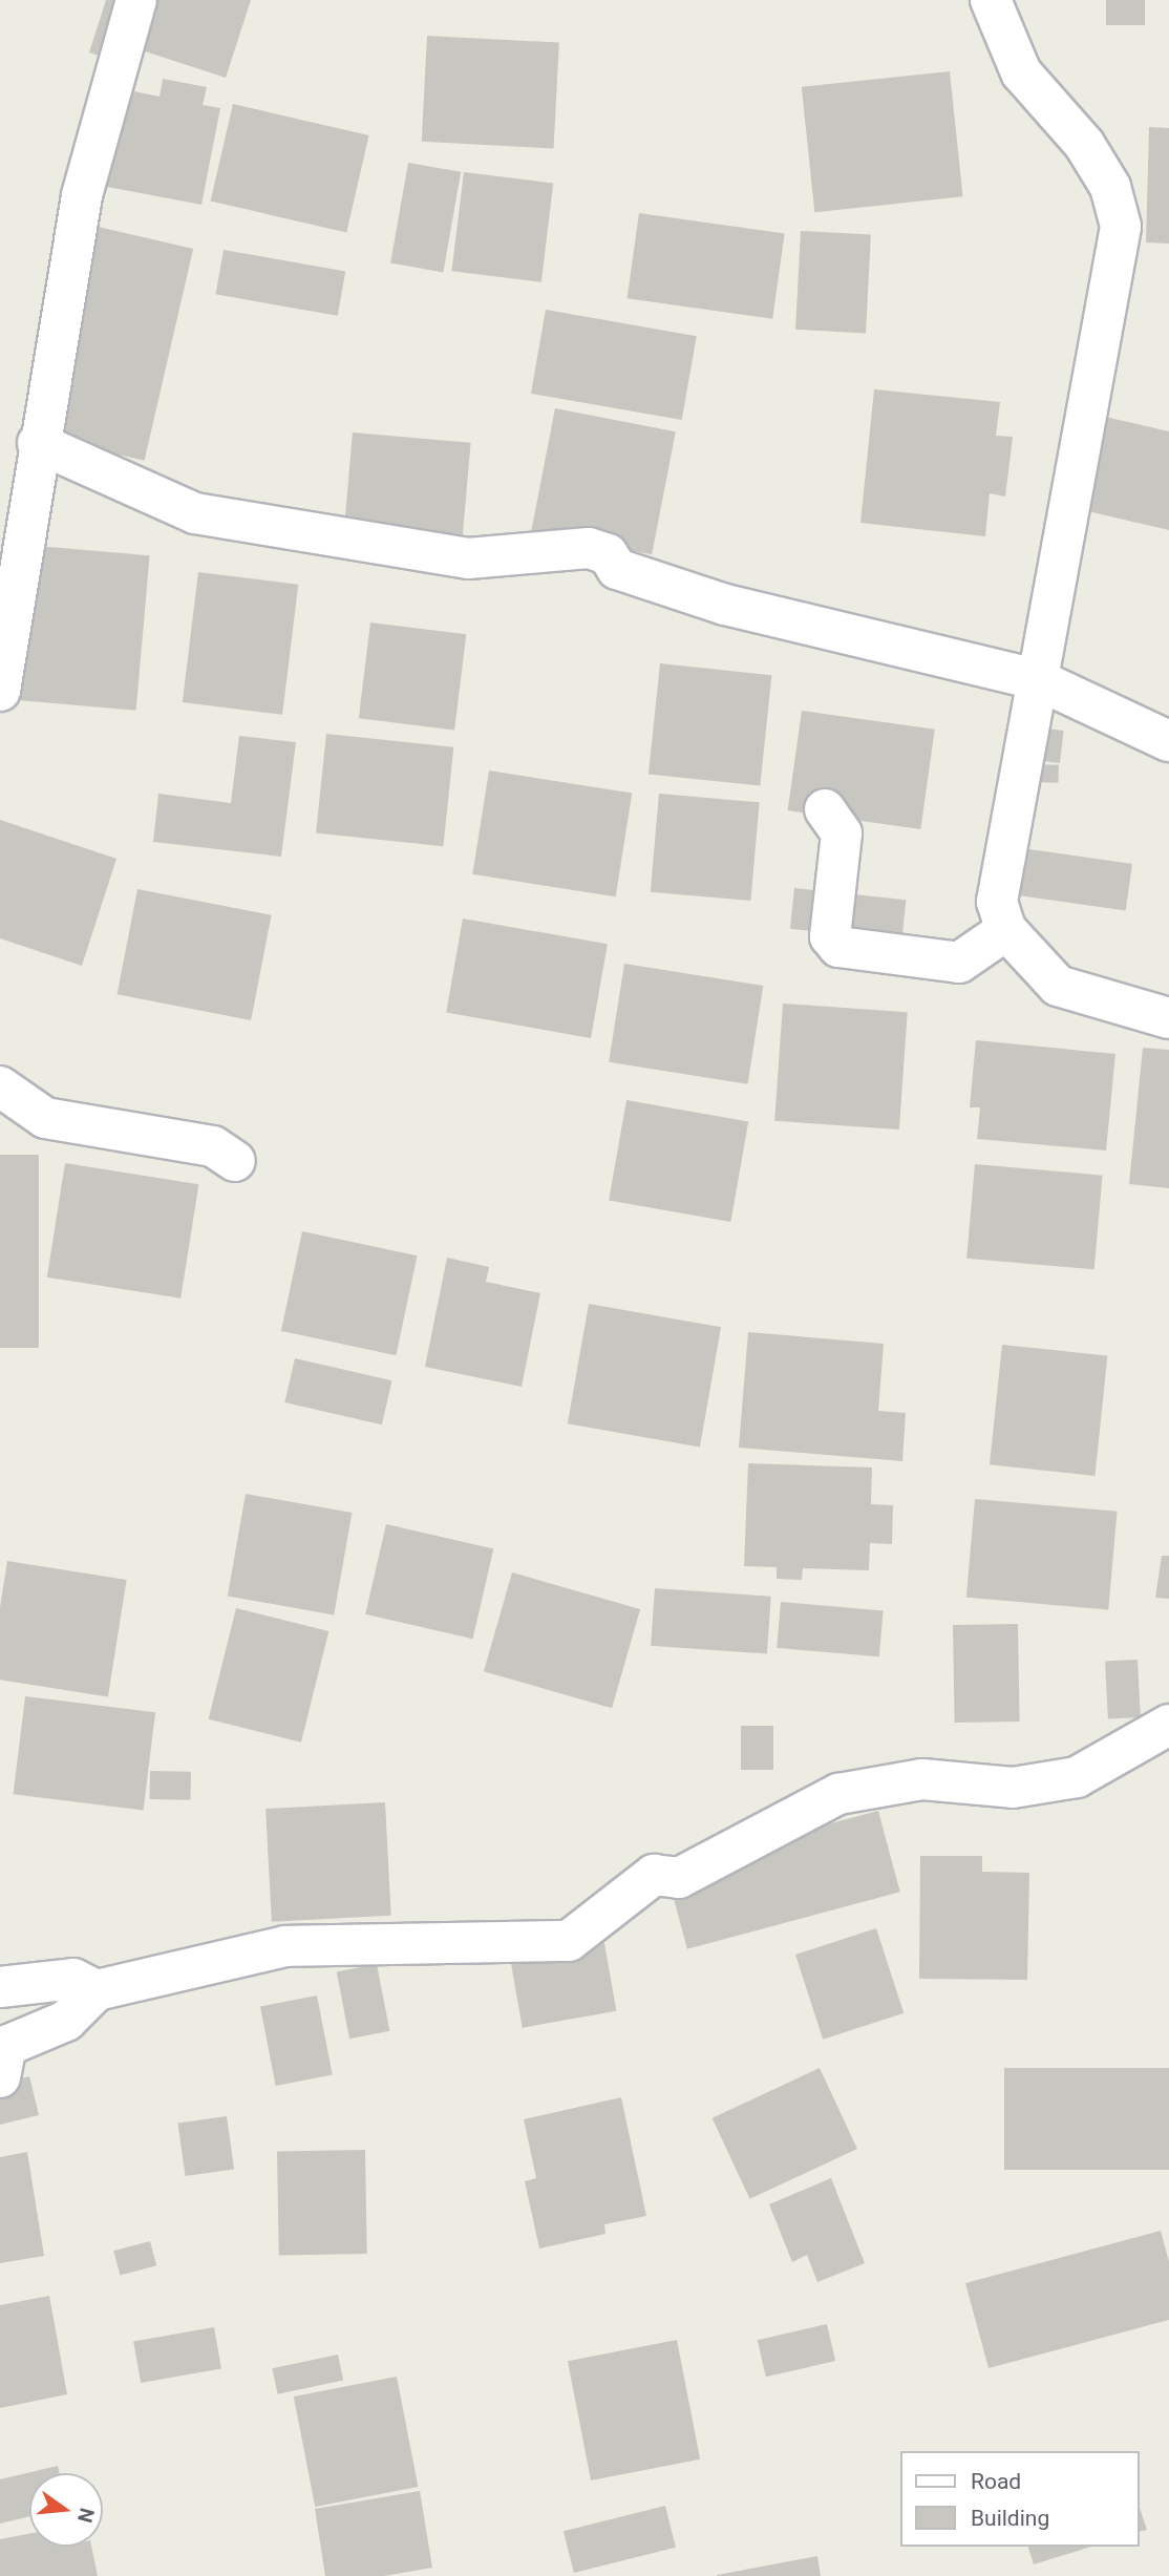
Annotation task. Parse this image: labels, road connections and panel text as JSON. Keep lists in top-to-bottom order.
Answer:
{
  "legend": ["Road", "Building"],
  "north": "right"
}
